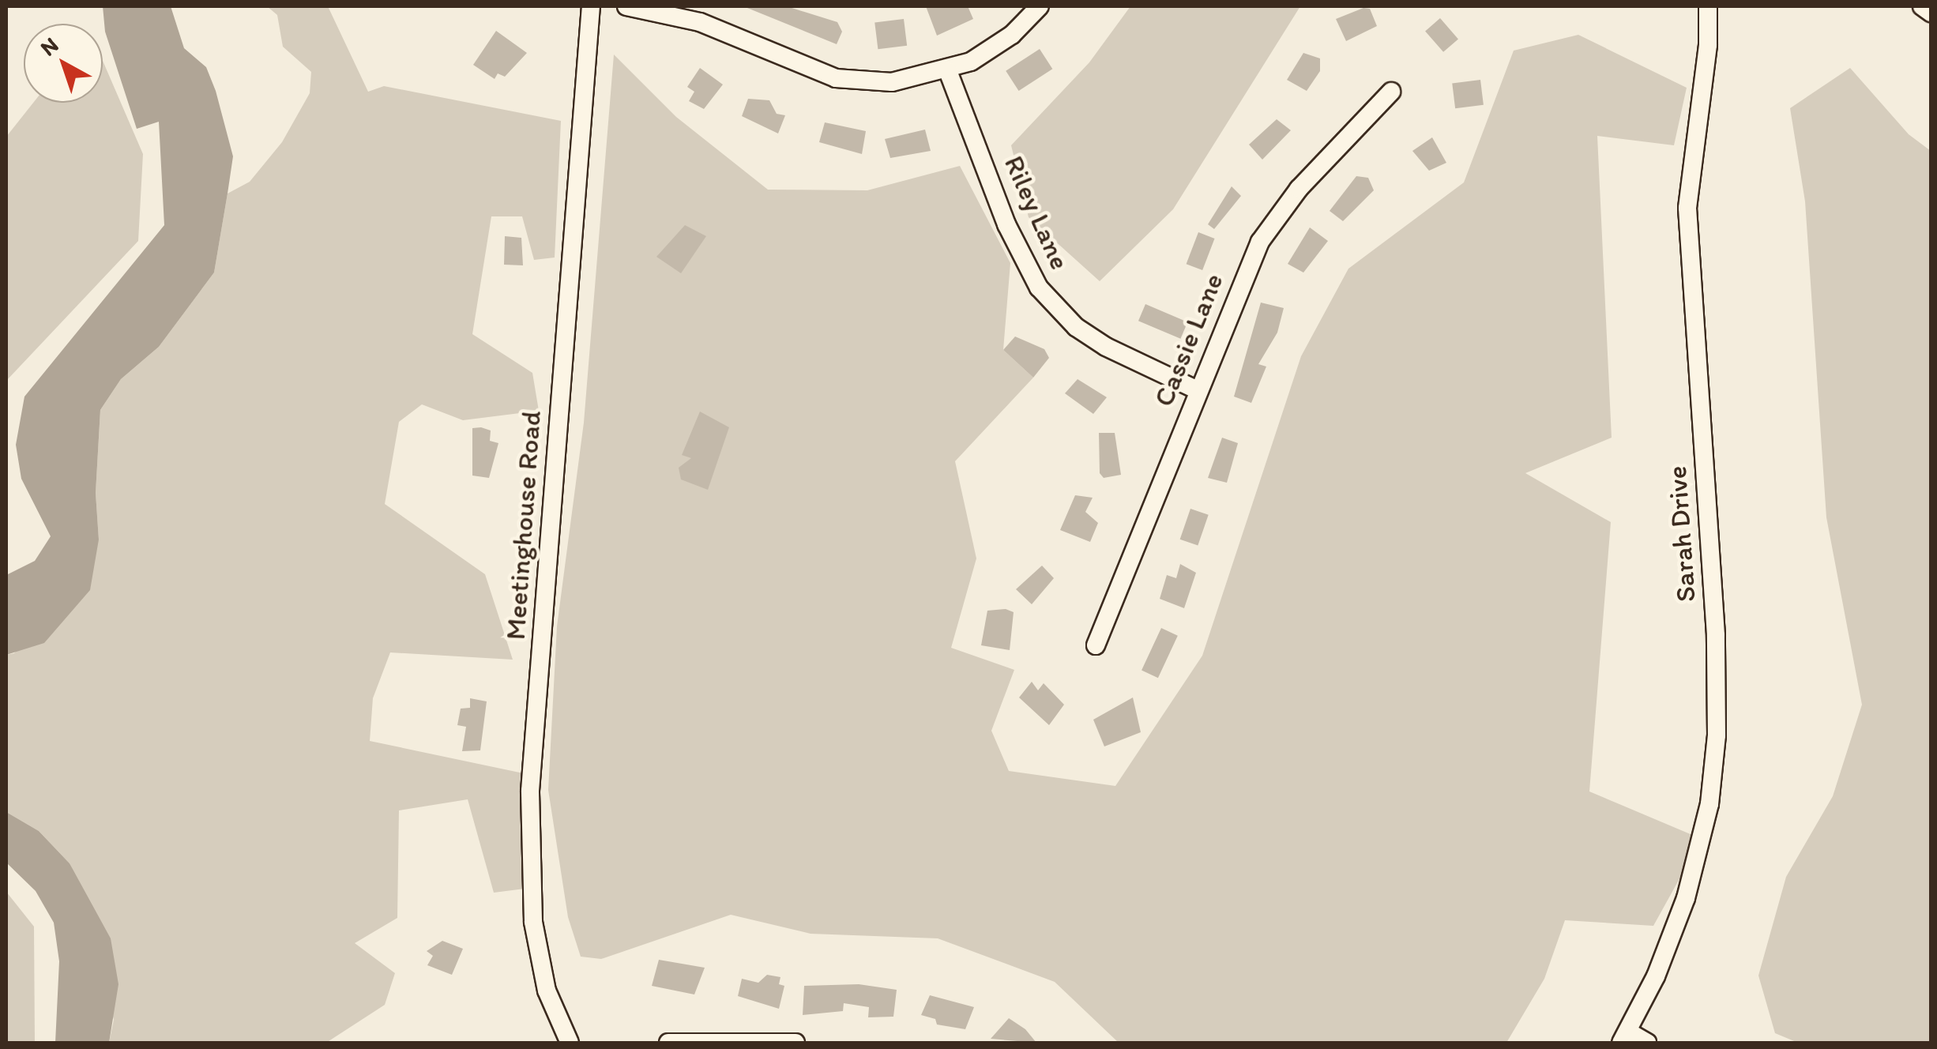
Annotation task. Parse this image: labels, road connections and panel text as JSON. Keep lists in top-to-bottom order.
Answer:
{
  "streets": {
    "street": [
      "Riley Lane",
      "Cassie Lane",
      "Meetinghouse Road",
      "Sarah Drive"
    ]
  },
  "crossings": [
    ["Riley Lane", "Cassie Lane"]
  ],
  "north": "top left"
}
